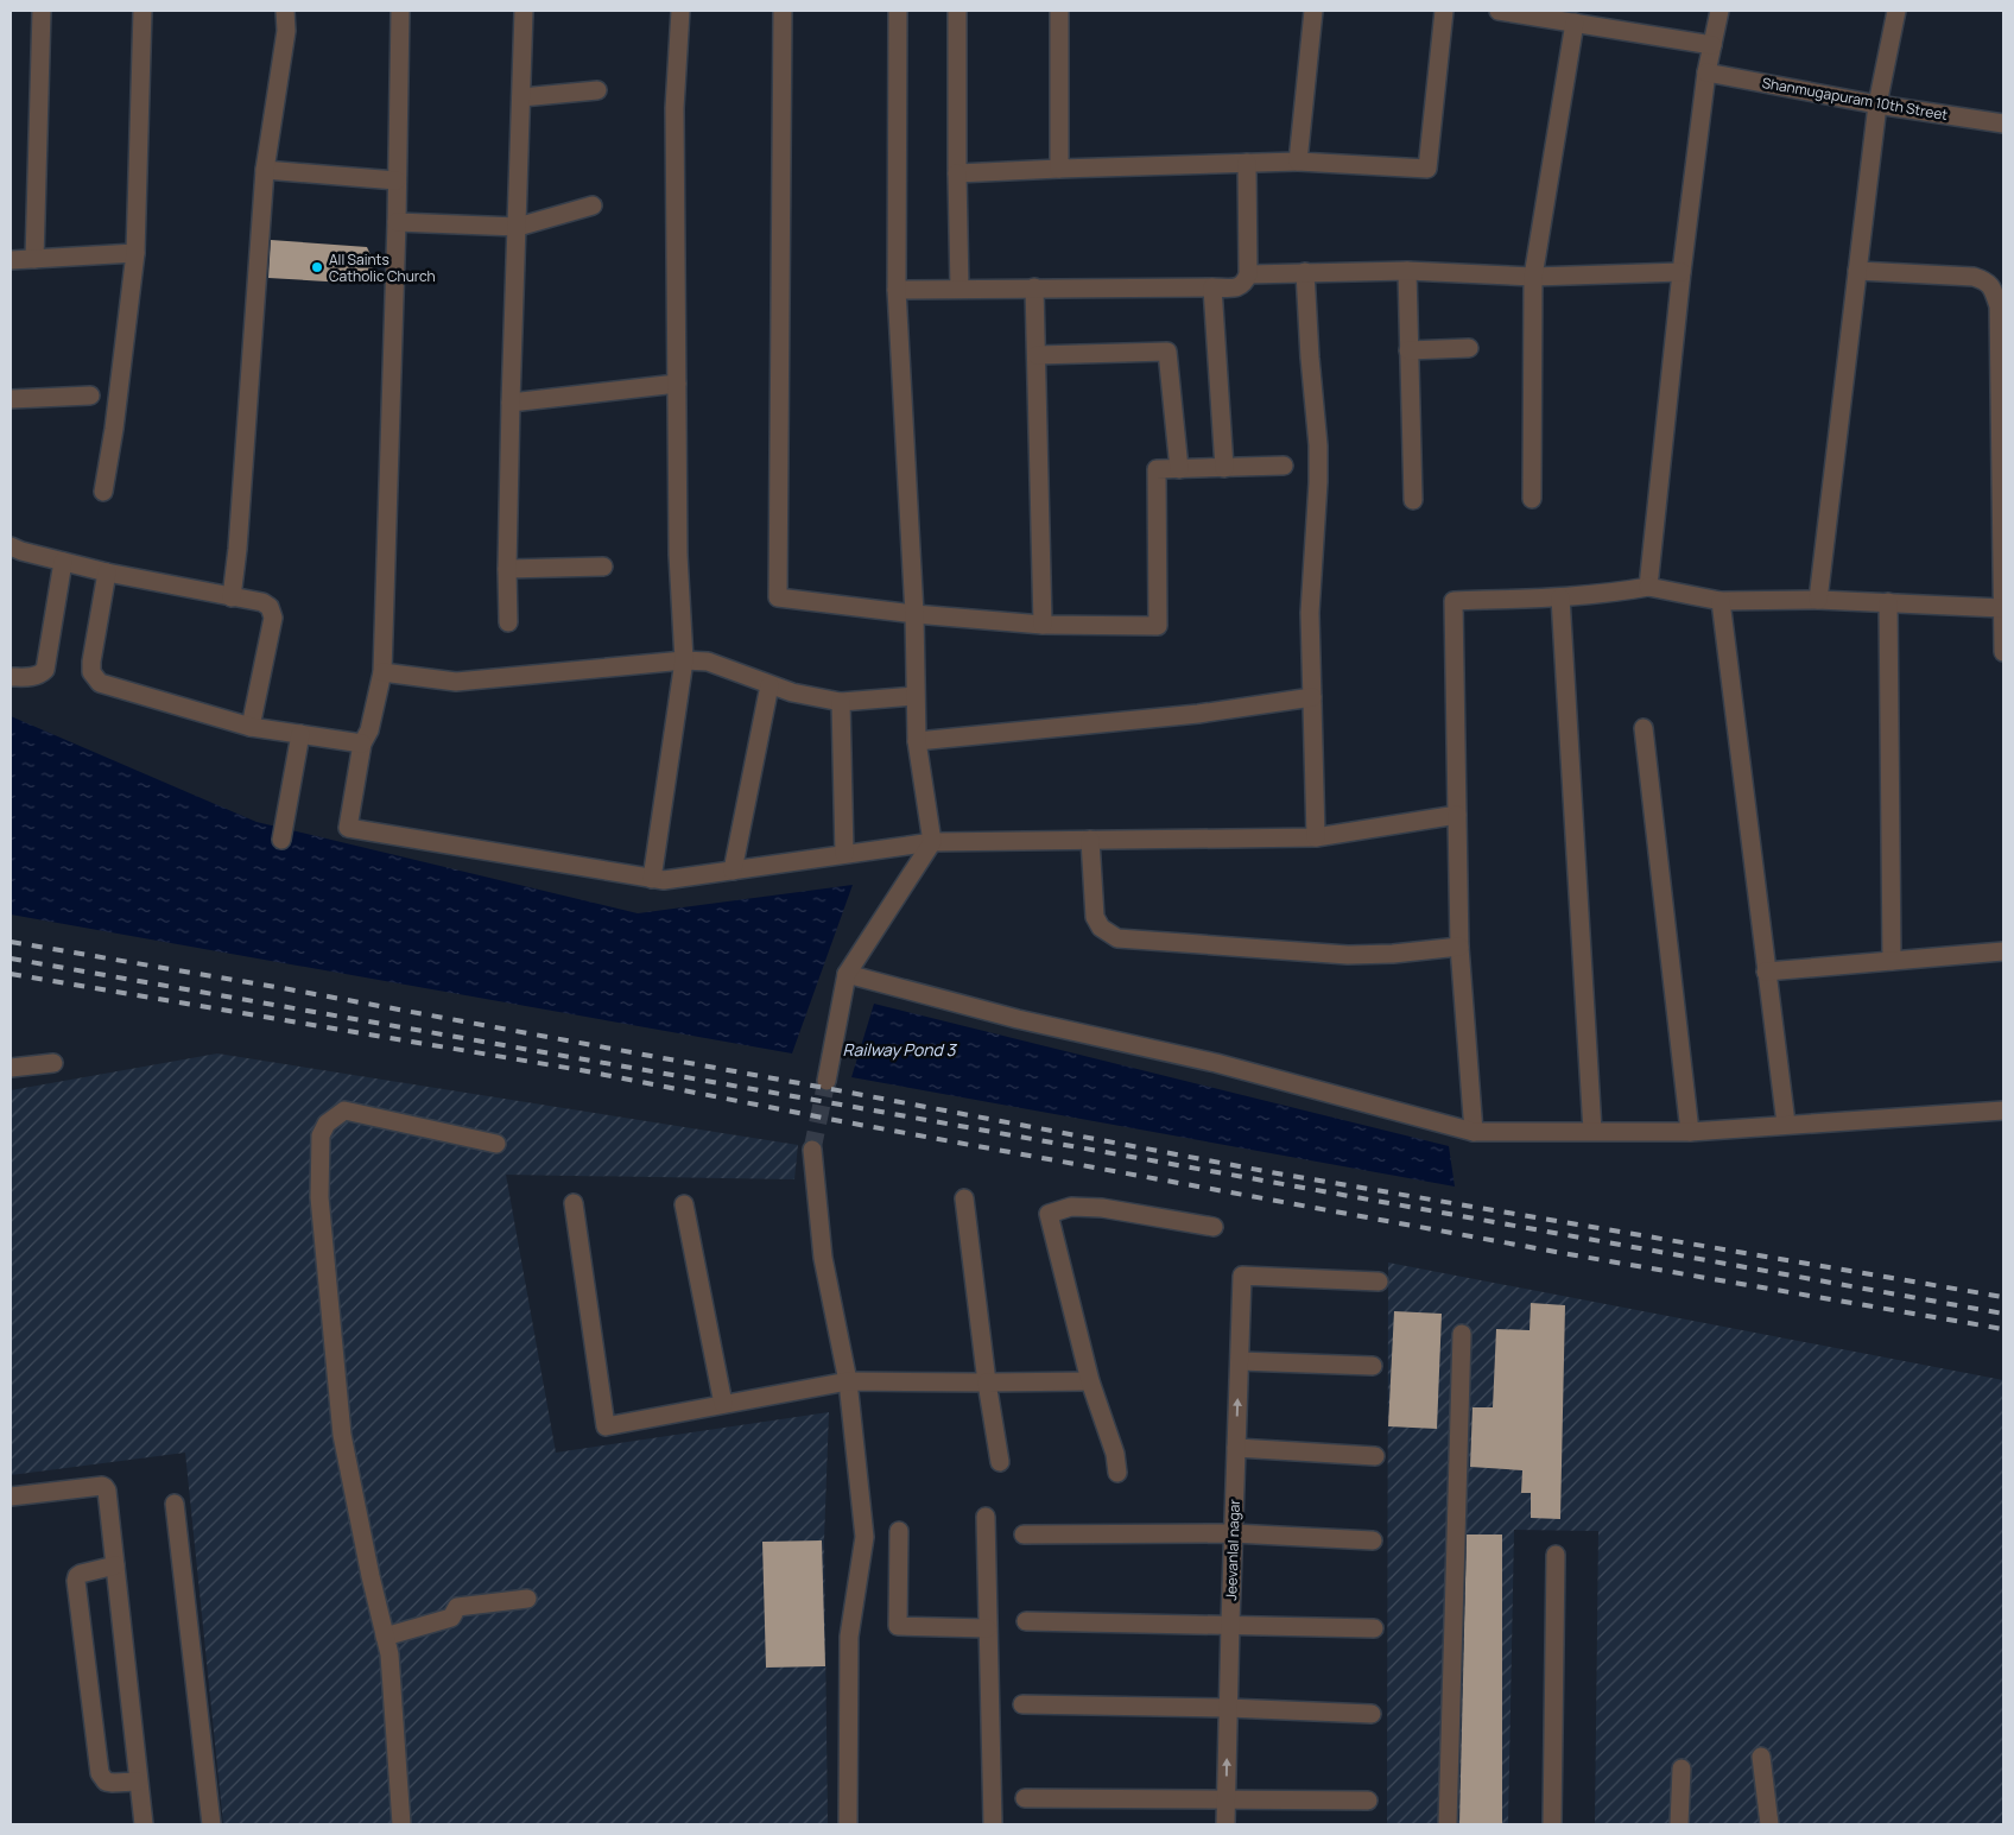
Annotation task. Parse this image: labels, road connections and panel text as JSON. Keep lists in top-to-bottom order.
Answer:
{
  "streets": {
    "street": ["Shanmugapuram 10th Street", "Jeevanlal nagar"]
  },
  "water": ["Railway Pond 3"],
  "places": ["All Saints Catholic Church"]
}
